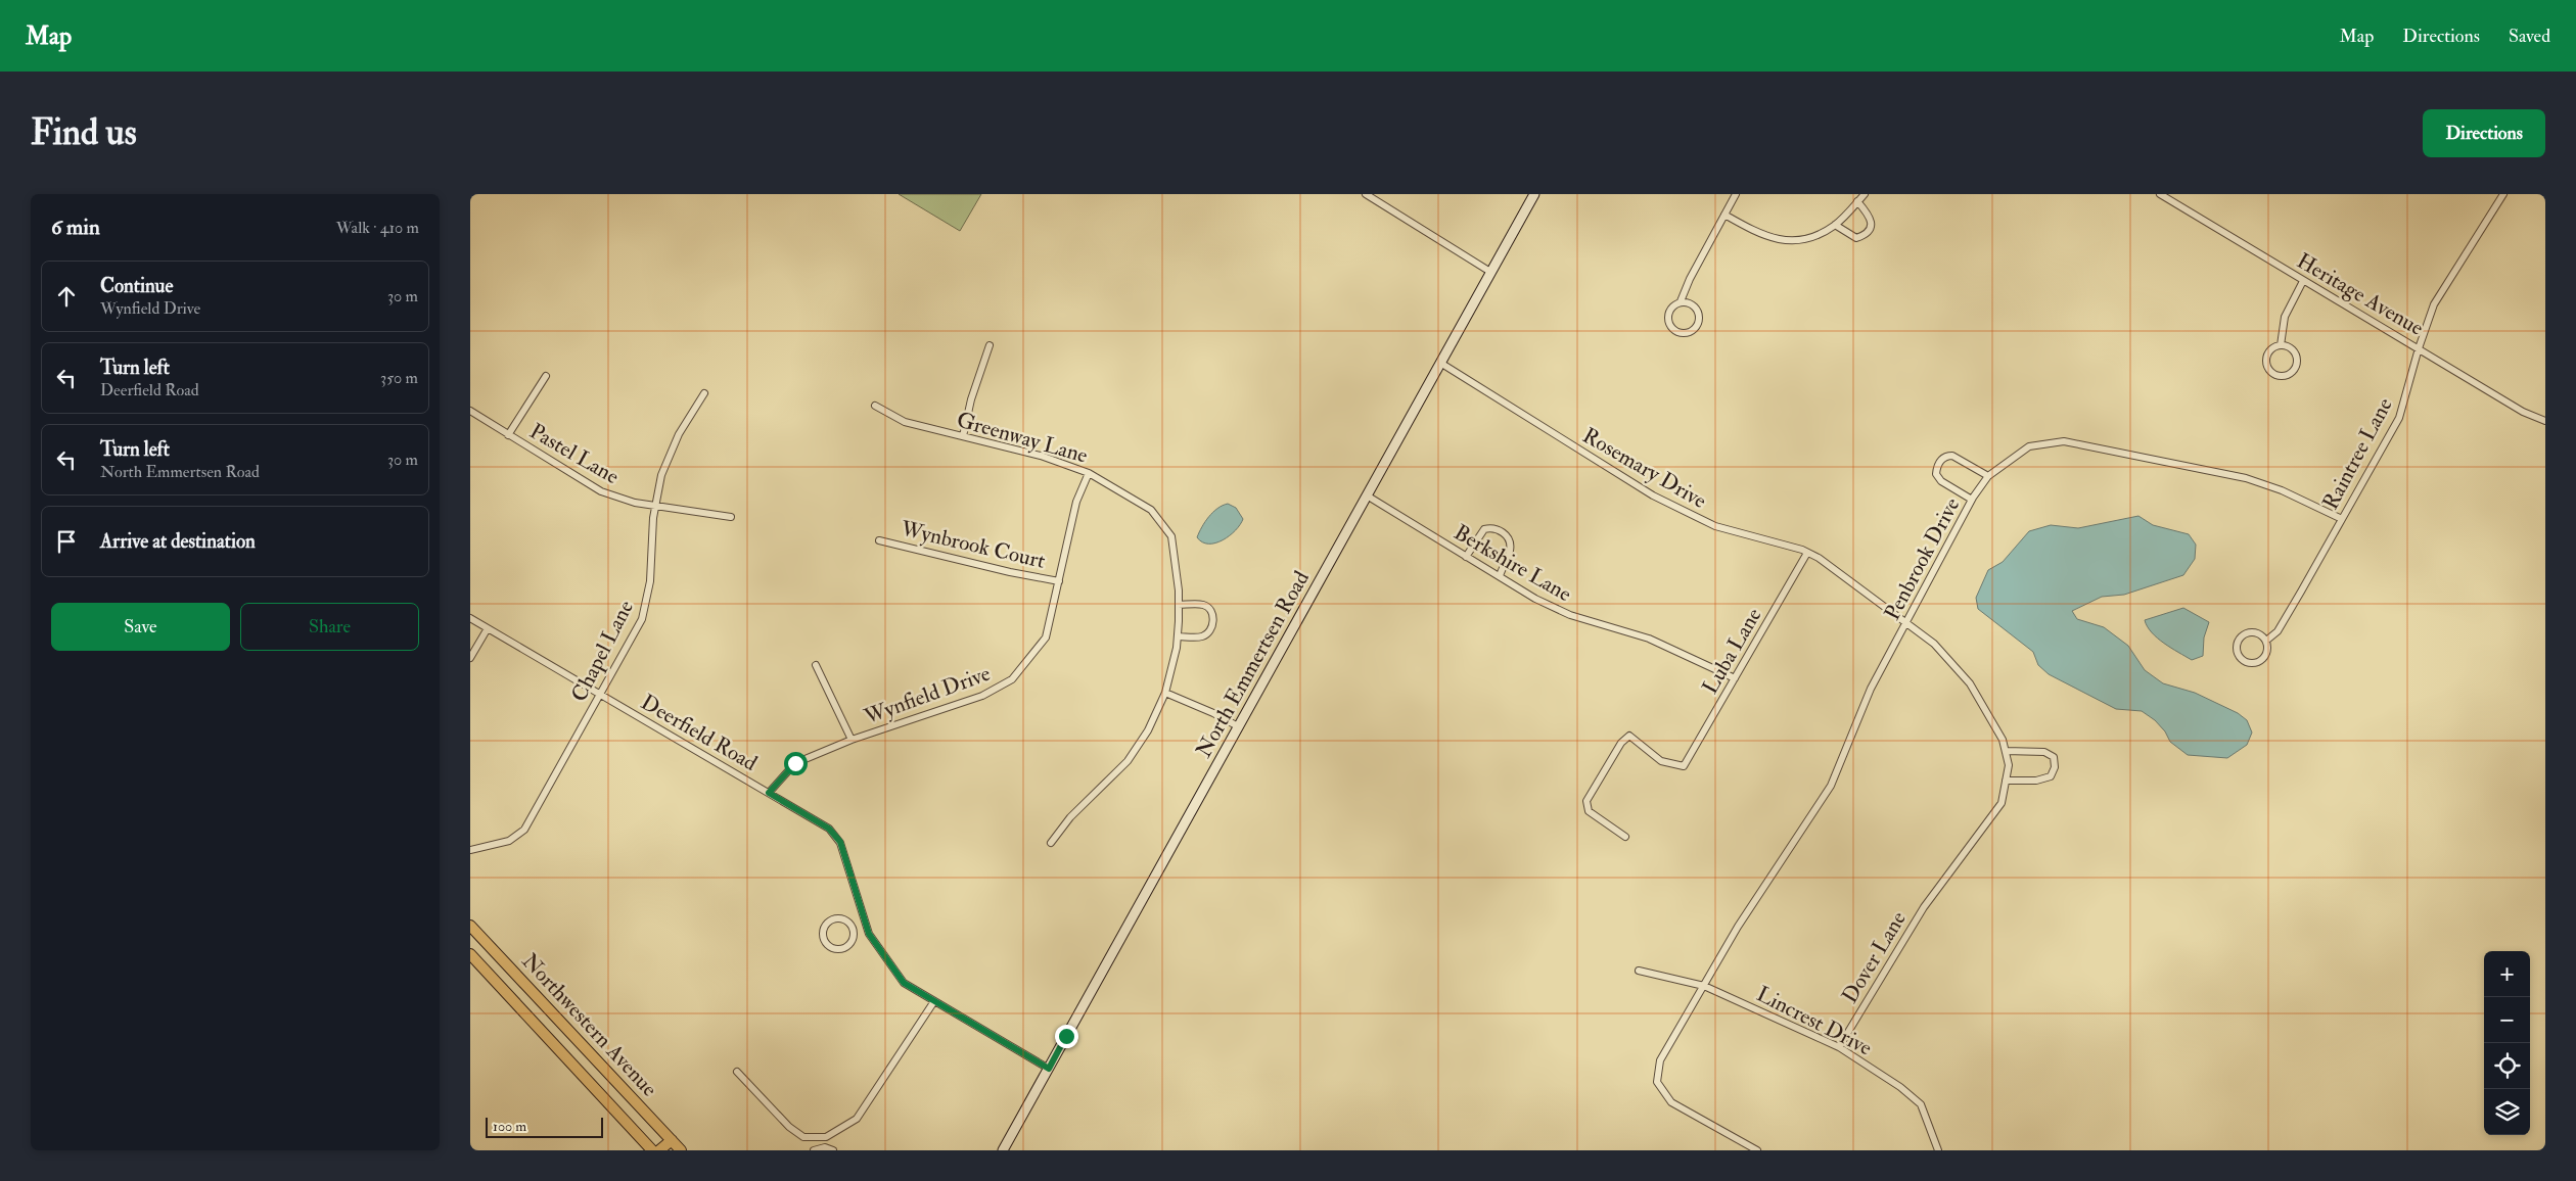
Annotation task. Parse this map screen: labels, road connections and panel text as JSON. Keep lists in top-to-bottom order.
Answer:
{
  "streets": {
    "main road": ["Northwestern Avenue"],
    "street": [
      "Heritage Avenue",
      "Greenway Lane",
      "Pastel Lane",
      "Raintree Lane",
      "Rosemary Drive",
      "Wynbrook Court",
      "Penbrook Drive",
      "Berkshire Lane",
      "Chapel Lane",
      "Luba Lane",
      "North Emmertsen Road",
      "Wynfield Drive",
      "Deerfield Road",
      "Dover Lane",
      "Lincrest Drive"
    ]
  },
  "crossings": [
    ["Heritage Avenue", "Raintree Lane"],
    ["Greenway Lane", "Wynfield Drive"],
    ["Pastel Lane", "Chapel Lane"],
    ["Raintree Lane", "Penbrook Drive"],
    ["Rosemary Drive", "Penbrook Drive"],
    ["Rosemary Drive", "Luba Lane"],
    ["Rosemary Drive", "North Emmertsen Road"],
    ["Rosemary Drive", "Dover Lane"],
    ["Wynbrook Court", "Wynfield Drive"],
    ["Penbrook Drive", "Lincrest Drive"],
    ["Berkshire Lane", "Luba Lane"],
    ["Berkshire Lane", "North Emmertsen Road"],
    ["Chapel Lane", "Deerfield Road"],
    ["North Emmertsen Road", "Deerfield Road"],
    ["Wynfield Drive", "Deerfield Road"],
    ["Dover Lane", "Lincrest Drive"]
  ],
  "scale_bar": "100 m",
  "page": {
    "header": "Map",
    "nav": ["Map", "Directions", "Saved"],
    "buttons": [
      "Directions",
      ["Save", "Share"]
    ],
    "title": "Find us",
    "heading": ["6 min", "Walk · 410 m"],
    "list": [
      ["Continue", "Wynfield Drive", "30 m"],
      ["Turn left", "Deerfield Road", "350 m"],
      ["Turn left", "North Emmertsen Road", "30 m"],
      "Arrive at destination"
    ],
    "map_buttons": ["+", "−"],
    "scale": "100 m"
  }
}
